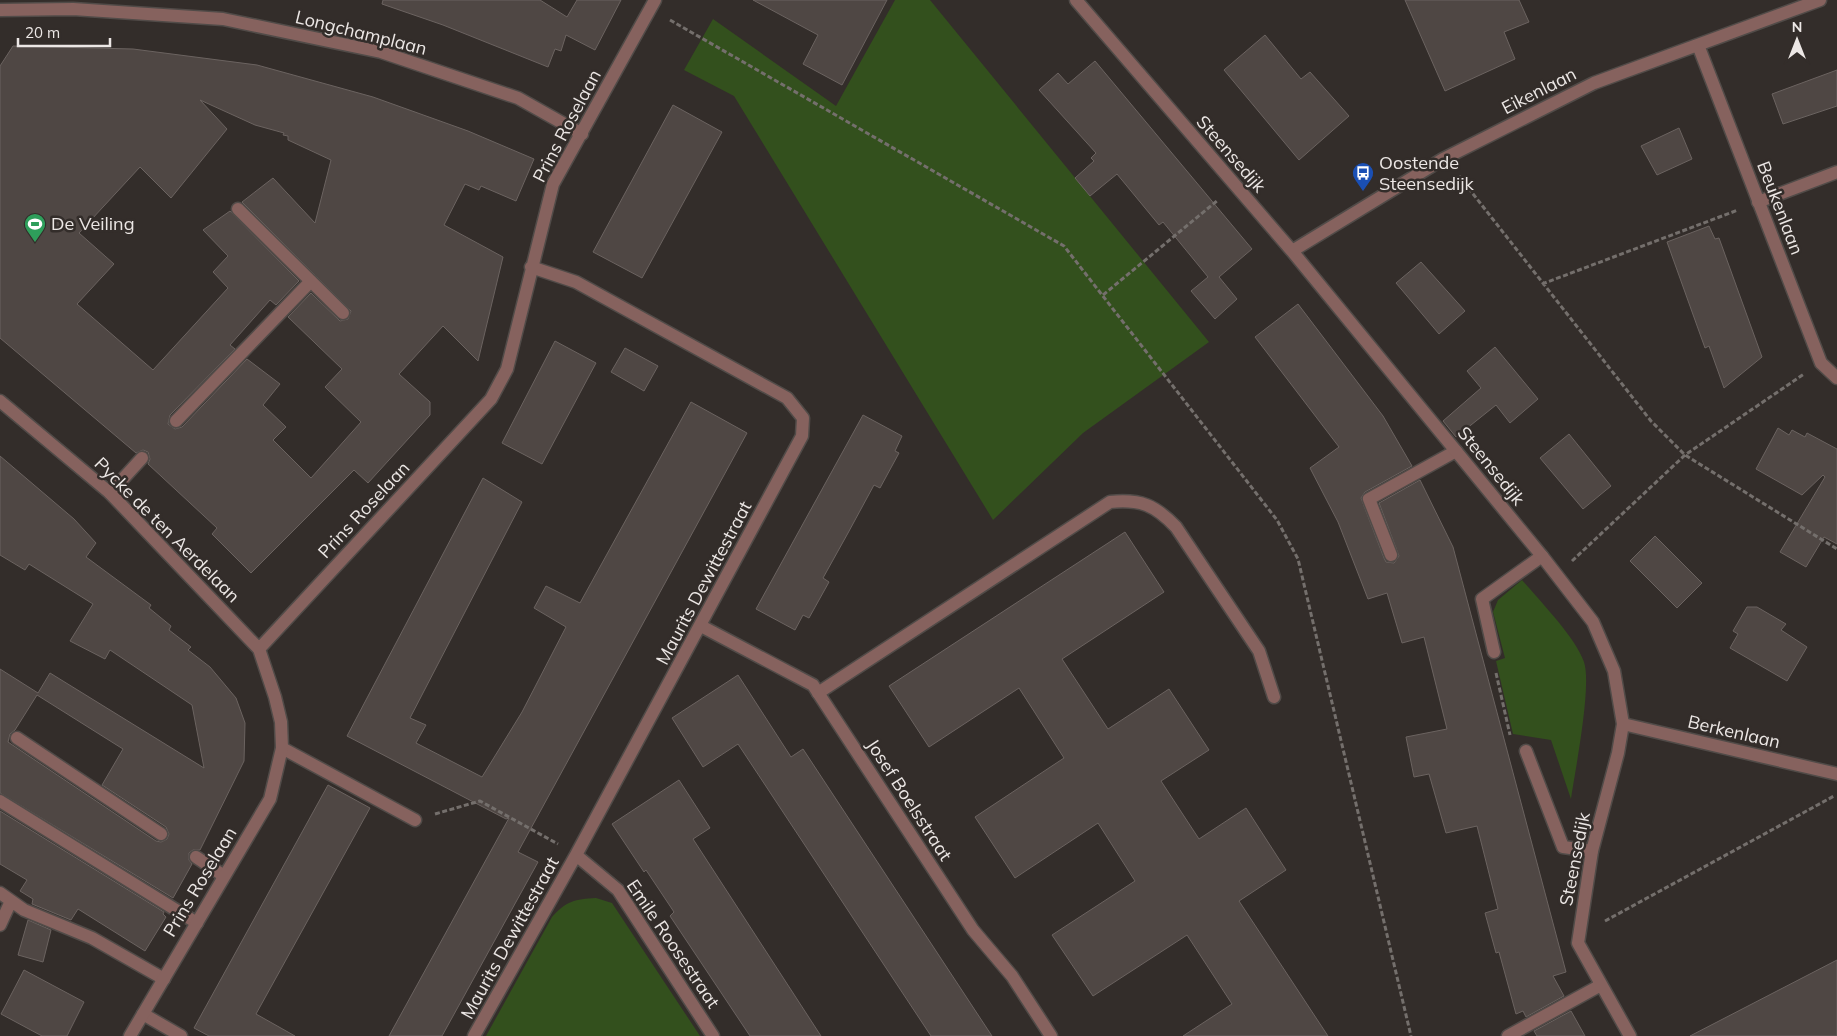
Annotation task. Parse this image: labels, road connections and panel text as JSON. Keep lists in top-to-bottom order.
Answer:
{
  "streets": {
    "street": [
      "Longchamplaan",
      "Eikenlaan",
      "Prins Roselaan",
      "Steensedijk",
      "Beukenlaan",
      "Pycke de ten Aerdelaan",
      "Maurits Dewittestraat",
      "Berkenlaan",
      "Josef Boelsstraat",
      "Emile Roosestraat"
    ]
  },
  "crossings": [
    ["Longchamplaan", "Prins Roselaan"],
    ["Eikenlaan", "Steensedijk"],
    ["Eikenlaan", "Beukenlaan"],
    ["Prins Roselaan", "Pycke de ten Aerdelaan"],
    ["Prins Roselaan", "Maurits Dewittestraat"],
    ["Steensedijk", "Berkenlaan"],
    ["Maurits Dewittestraat", "Josef Boelsstraat"],
    ["Maurits Dewittestraat", "Emile Roosestraat"]
  ],
  "places": {
    "bus stop": ["Oostende Steensedijk"],
    "sports": ["De Veiling"]
  },
  "scale_bar": "20 m",
  "north": "top"
}
